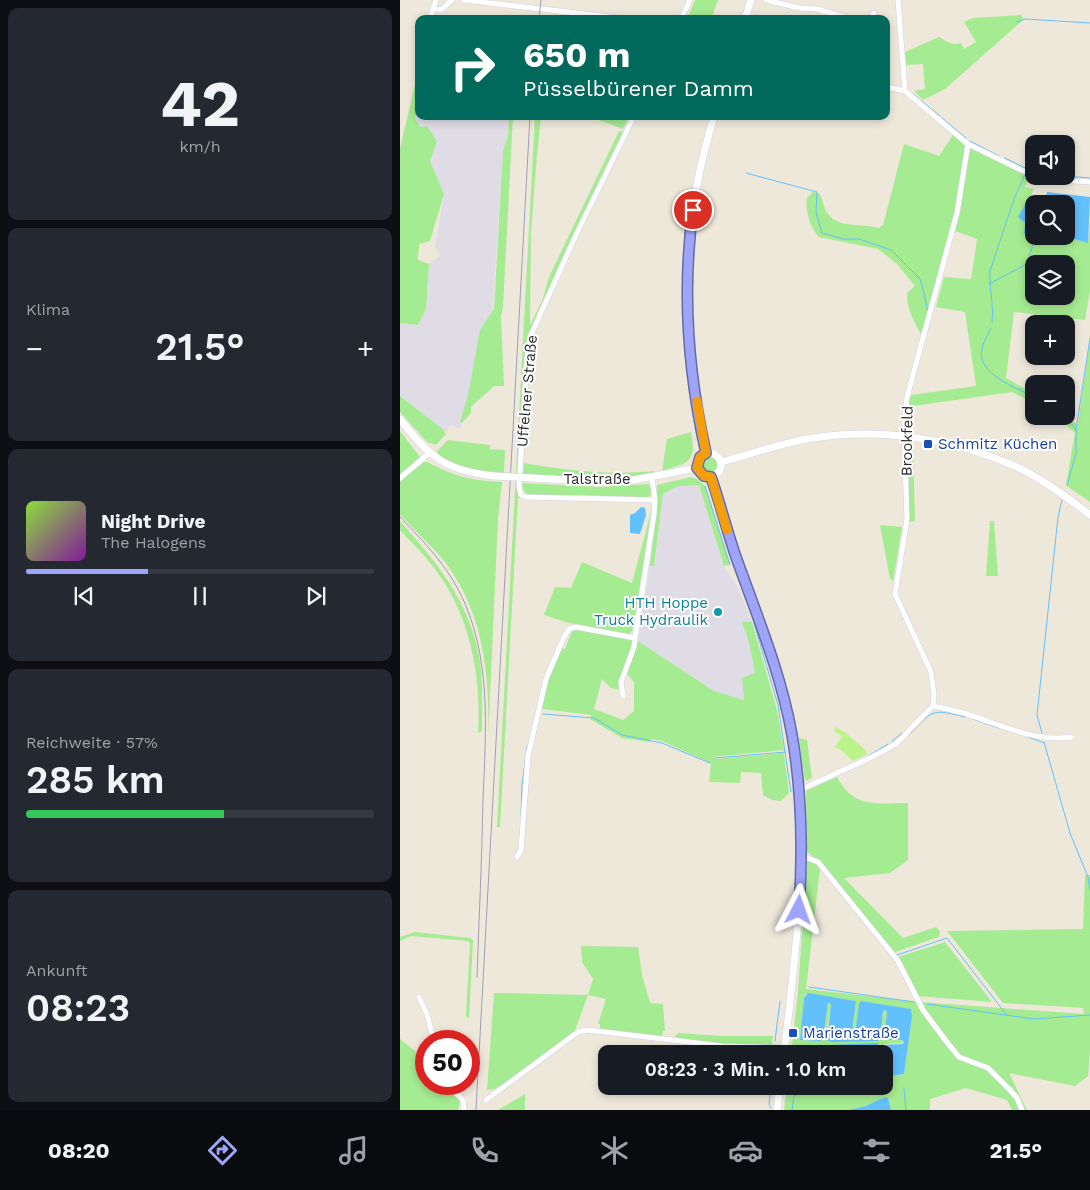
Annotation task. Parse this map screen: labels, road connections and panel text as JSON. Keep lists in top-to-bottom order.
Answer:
{
  "streets": {
    "main road": ["Talstraße"],
    "street": ["Uffelner Straße", "Brookfeld"]
  },
  "crossings": [
    ["Uffelner Straße", "Talstraße"]
  ],
  "places": {
    "transit": ["Schmitz Küchen", "Marienstraße"],
    "other": ["HTH Hoppe Truck Hydraulik"]
  },
  "page": {
    "tile": [
      ["42", "km/h"],
      "Klima",
      ["Reichweite · 57%", "285 km"],
      ["Ankunft", "08:23"]
    ],
    "turn": ["650 m", "Püsselbürener Damm"],
    "map_buttons": ["+", "−"],
    "heat": ["−", "21.5°", "+"],
    "song": ["Night Drive", "The Halogens"],
    "limit": "50",
    "trip": "08:23 · 3 Min. · 1.0 km",
    "tabs": ["08:20", "21.5°"]
  }
}
